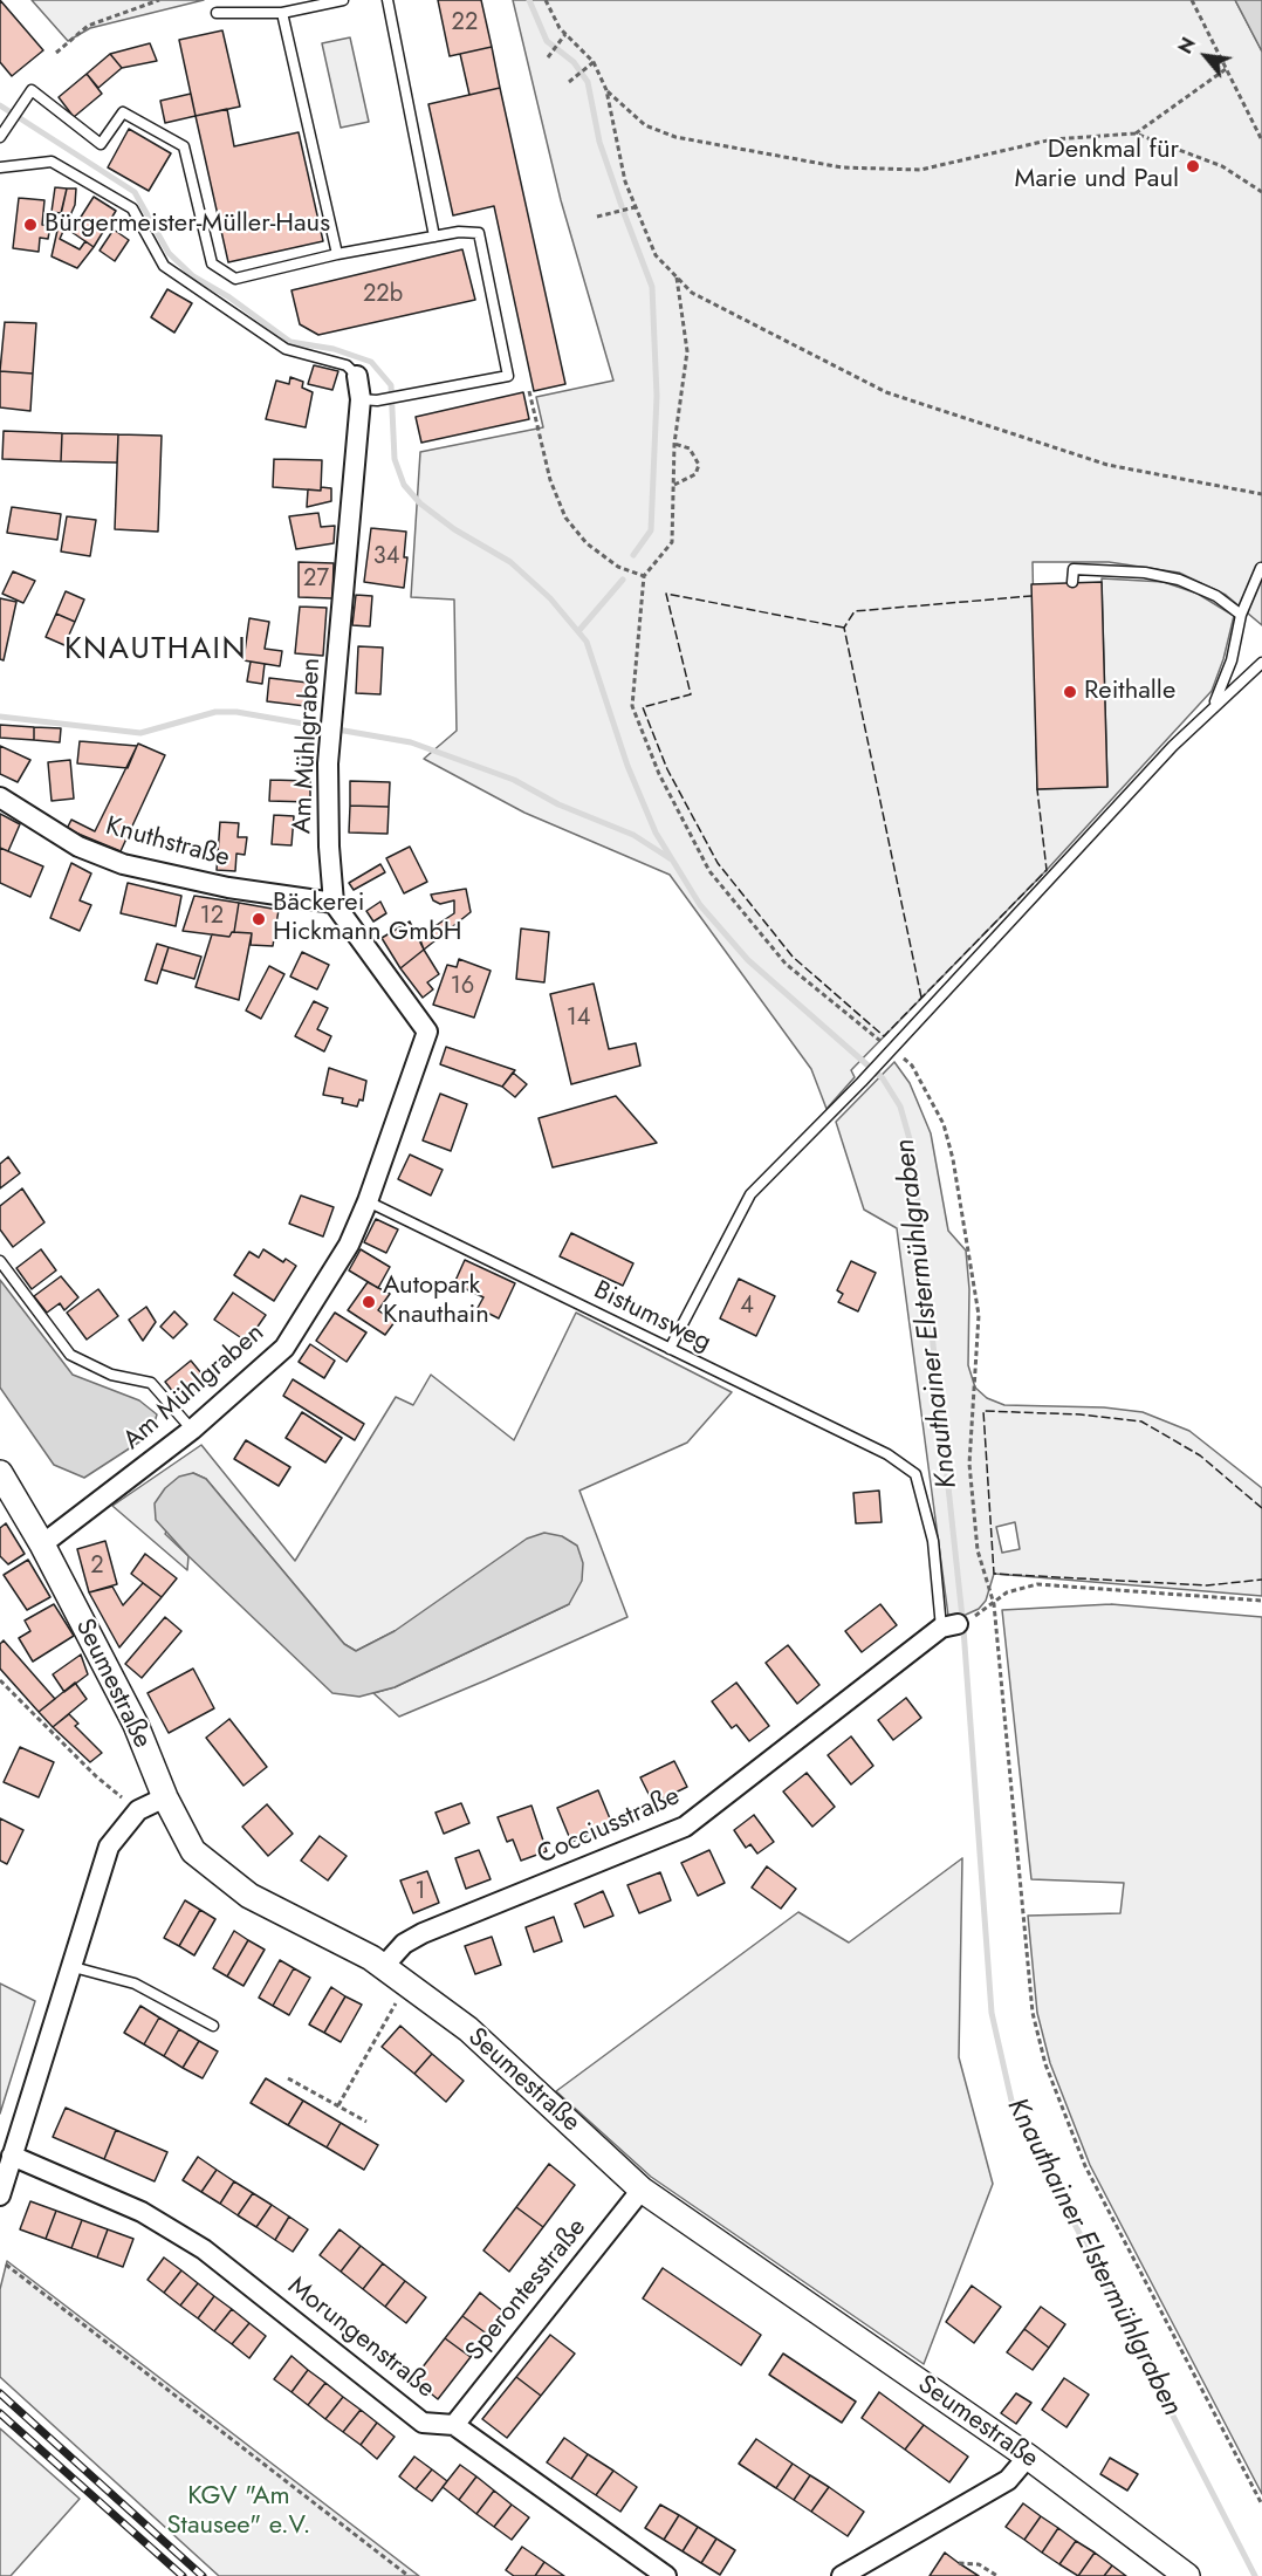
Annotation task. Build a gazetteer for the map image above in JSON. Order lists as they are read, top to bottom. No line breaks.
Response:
{"streets":{"street":["Am Mühlgraben","Knuthstraße","Seumestraße","Cocciusstraße","Sperontesstraße","Morungenstraße"],"lane":["Bistumsweg"]},"crossings":[["Am Mühlgraben","Knuthstraße"],["Am Mühlgraben","Bistumsweg"],["Am Mühlgraben","Seumestraße"],["Bistumsweg","Cocciusstraße"],["Seumestraße","Cocciusstraße"],["Seumestraße","Sperontesstraße"],["Sperontesstraße","Morungenstraße"]],"districts":["KNAUTHAIN"],"water":["Knauthainer Elstermühlgraben"],"parks":["KGV \"Am Stausee\" e.V."],"places":["Denkmal für Marie und Paul","Bürgermeister-Müller-Haus","Reithalle","Bäckerei Hickmann GmbH","Autopark Knauthain"],"house_numbers":["22","22b","34","27","12","16","14","4","2","1"],"north":"top left"}
